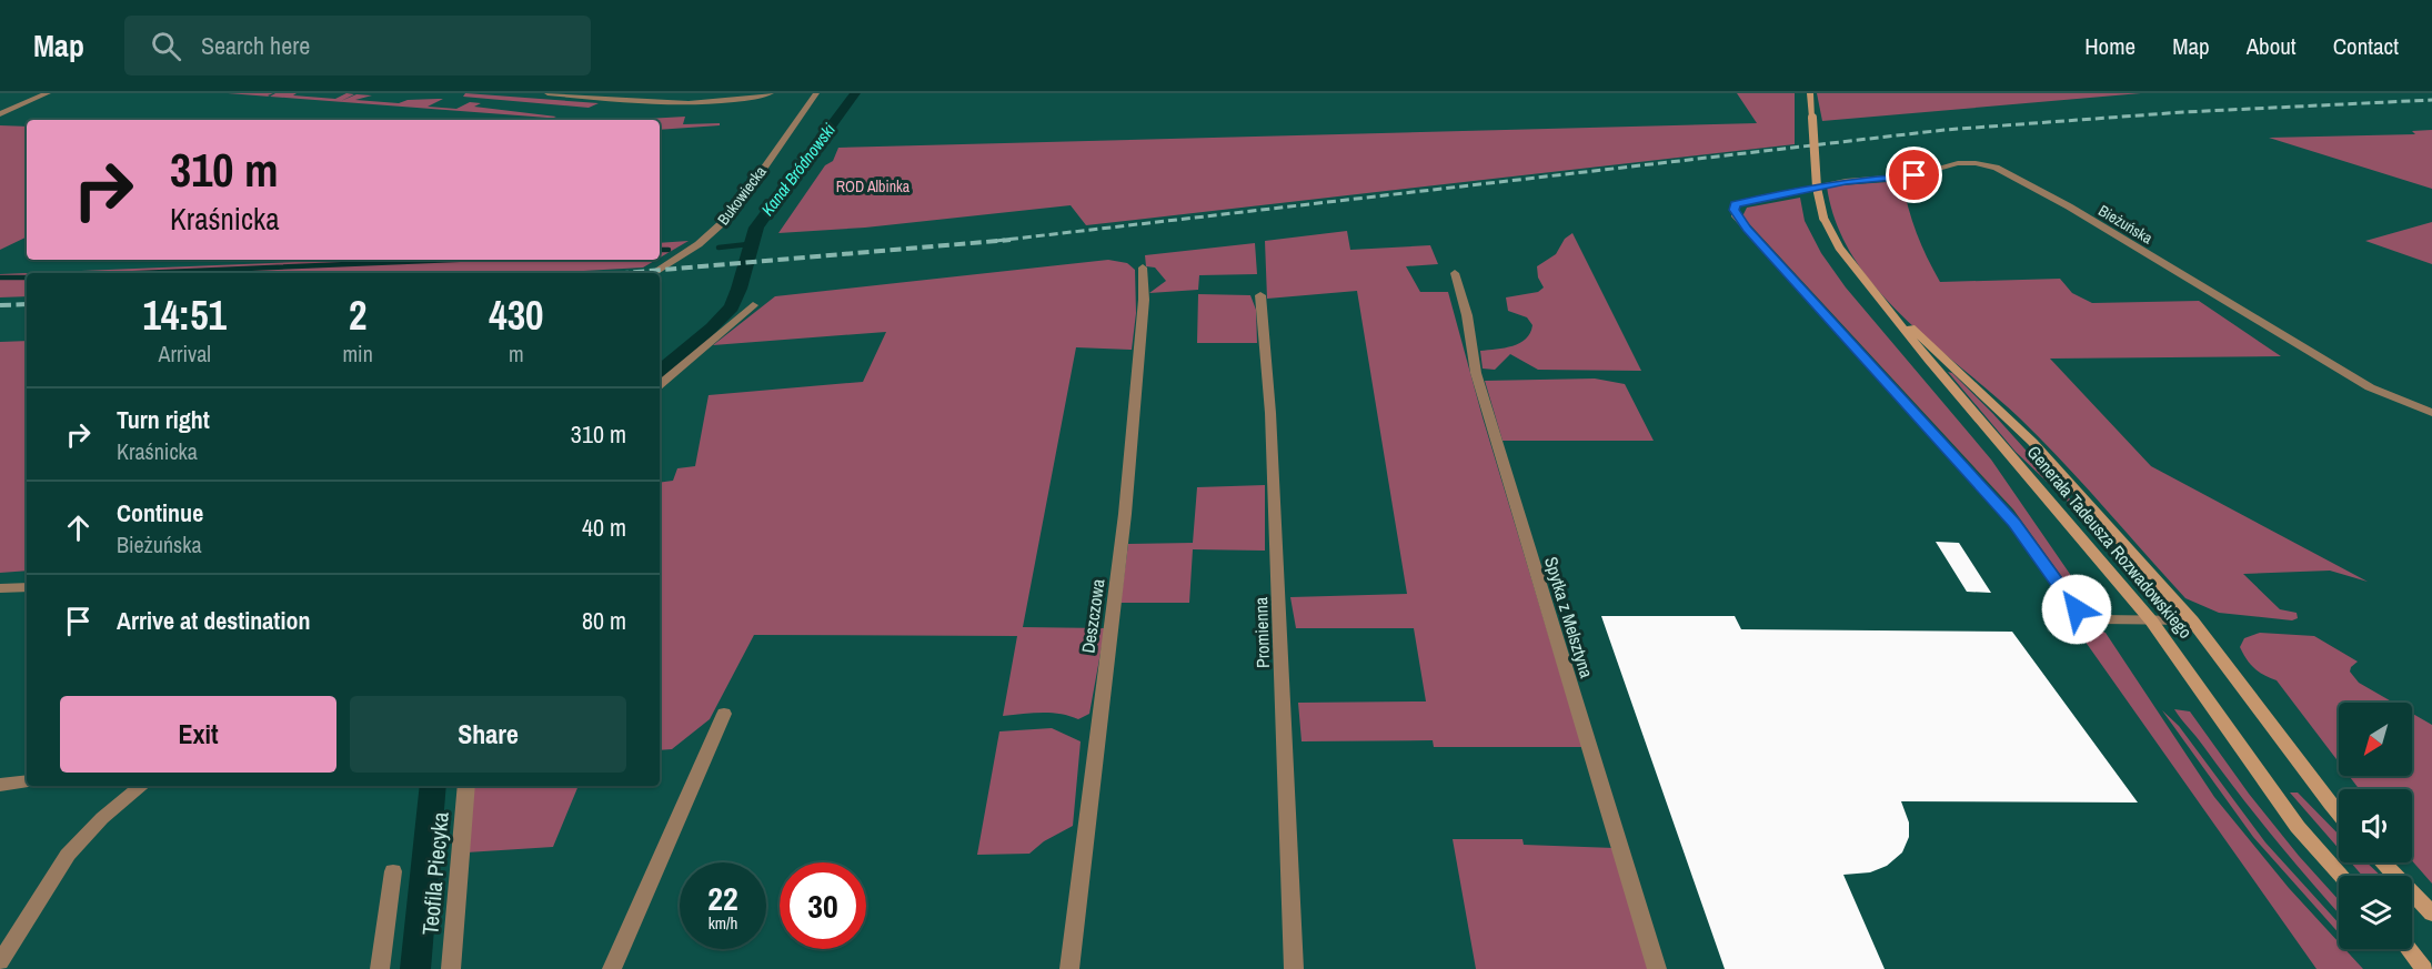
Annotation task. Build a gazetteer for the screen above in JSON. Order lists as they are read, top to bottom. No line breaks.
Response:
{"streets":{"street":["Bukowiecka","Bieżuńska","Generała Tadeusza Rozwadowskiego","Deszczowa","Spytka z Melsztyna","Promienna","Teofila Piecyka"]},"crossings":[["Bieżuńska","Generała Tadeusza Rozwadowskiego"]],"water":["Kanał Bródnowski"],"parks":["ROD Albinka"],"north":"bottom left","page":{"header":"Map","search":"Search here","nav":["Home","Map","About","Contact"],"turn":["310 m","Kraśnicka"],"eta":["14:51","Arrival","2","min","430","m"],"list":[{"name":"Turn right","note":"Kraśnicka","value":"310 m"},{"name":"Continue","note":"Bieżuńska","value":"40 m"},{"name":"Arrive at destination","value":"80 m"}],"buttons":["Exit","Share"],"speed":"22 km/h","limit":"30"}}
